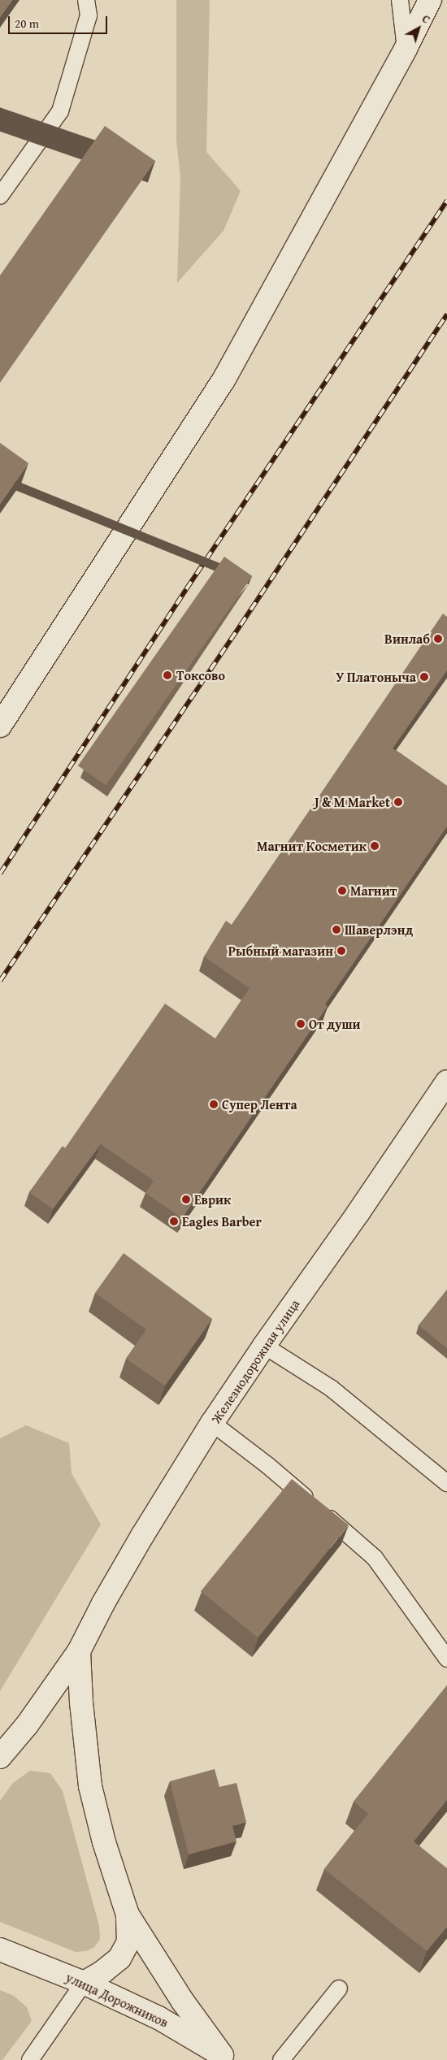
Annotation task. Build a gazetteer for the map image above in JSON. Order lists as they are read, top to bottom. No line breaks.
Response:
{"streets":{"street":["Железнодорожная улица","улица Дорожников"]},"places":["Винлаб","Токсово","У Платоныча","J & M Market","Магнит Косметик","Магнит","Шаверлэнд","Рыбный магазин","От души","Супер Лента","Еврик","Eagles Barber"],"scale_bar":"20 m","north":"top right"}
